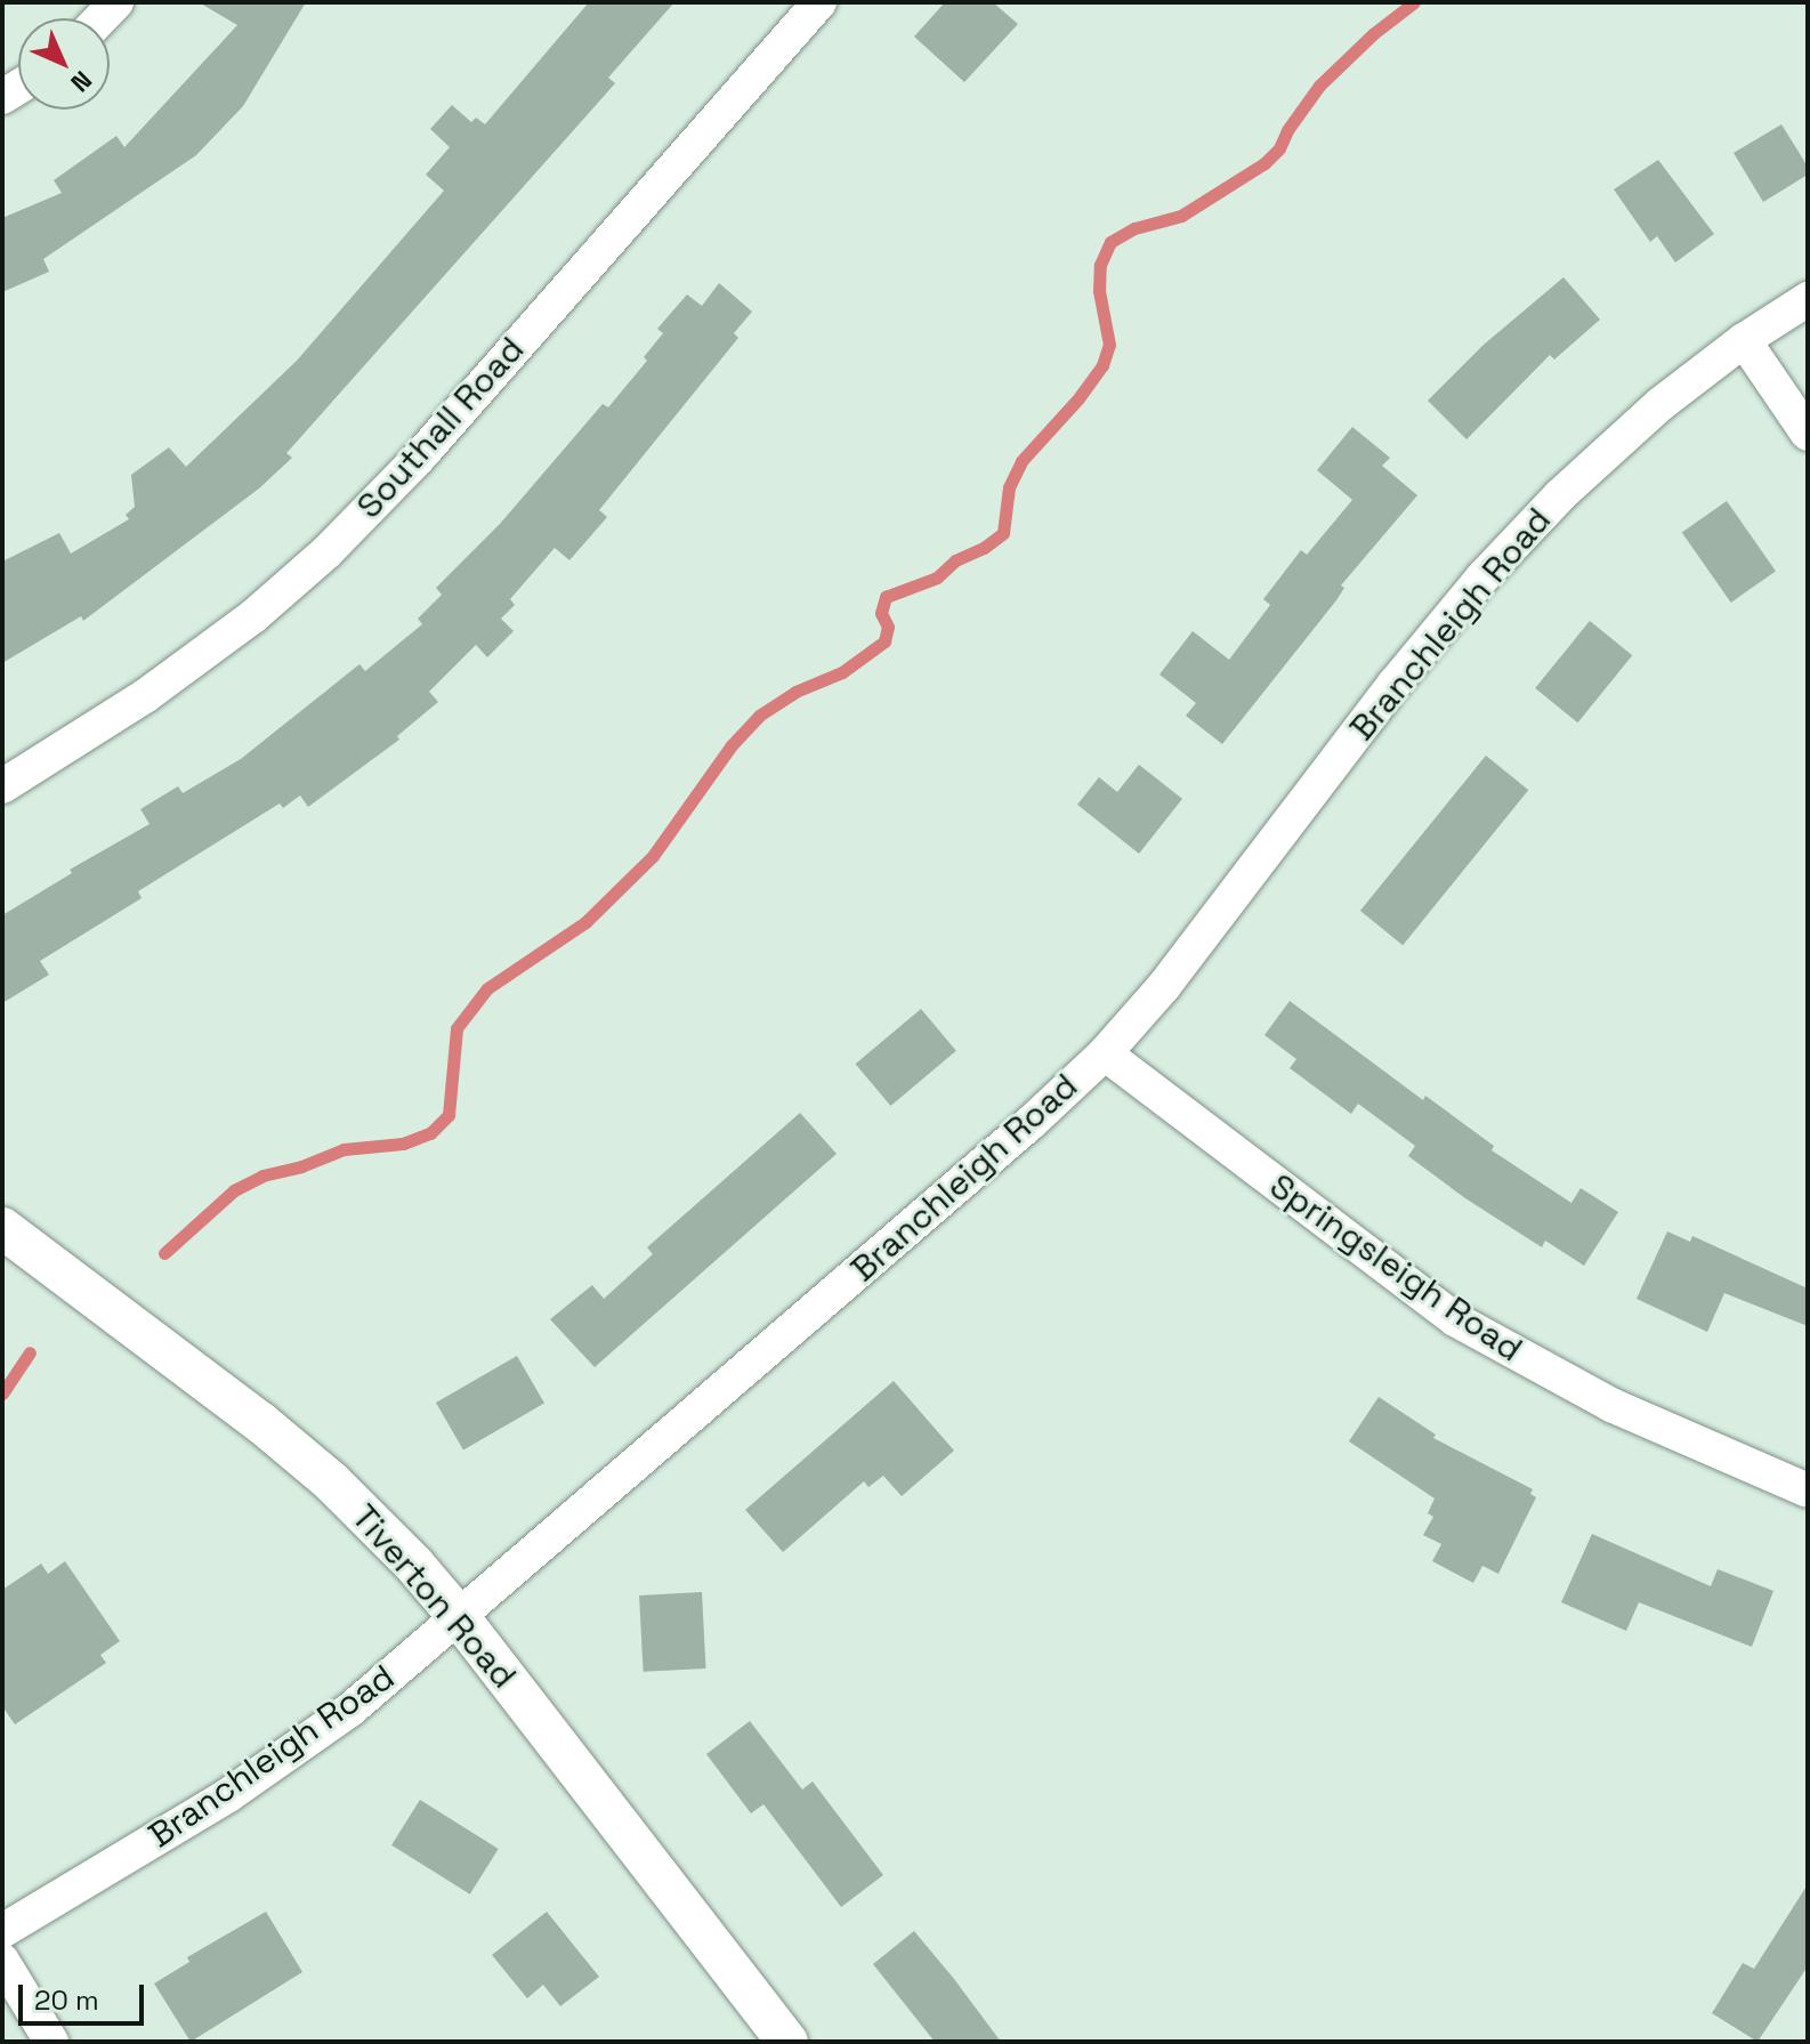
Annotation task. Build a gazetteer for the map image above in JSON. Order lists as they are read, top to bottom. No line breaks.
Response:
{"streets":{"street":["Southall Road","Branchleigh Road","Springsleigh Road","Tiverton Road"]},"crossings":[["Branchleigh Road","Springsleigh Road"],["Branchleigh Road","Tiverton Road"]],"scale_bar":"20 m","north":"bottom right"}
